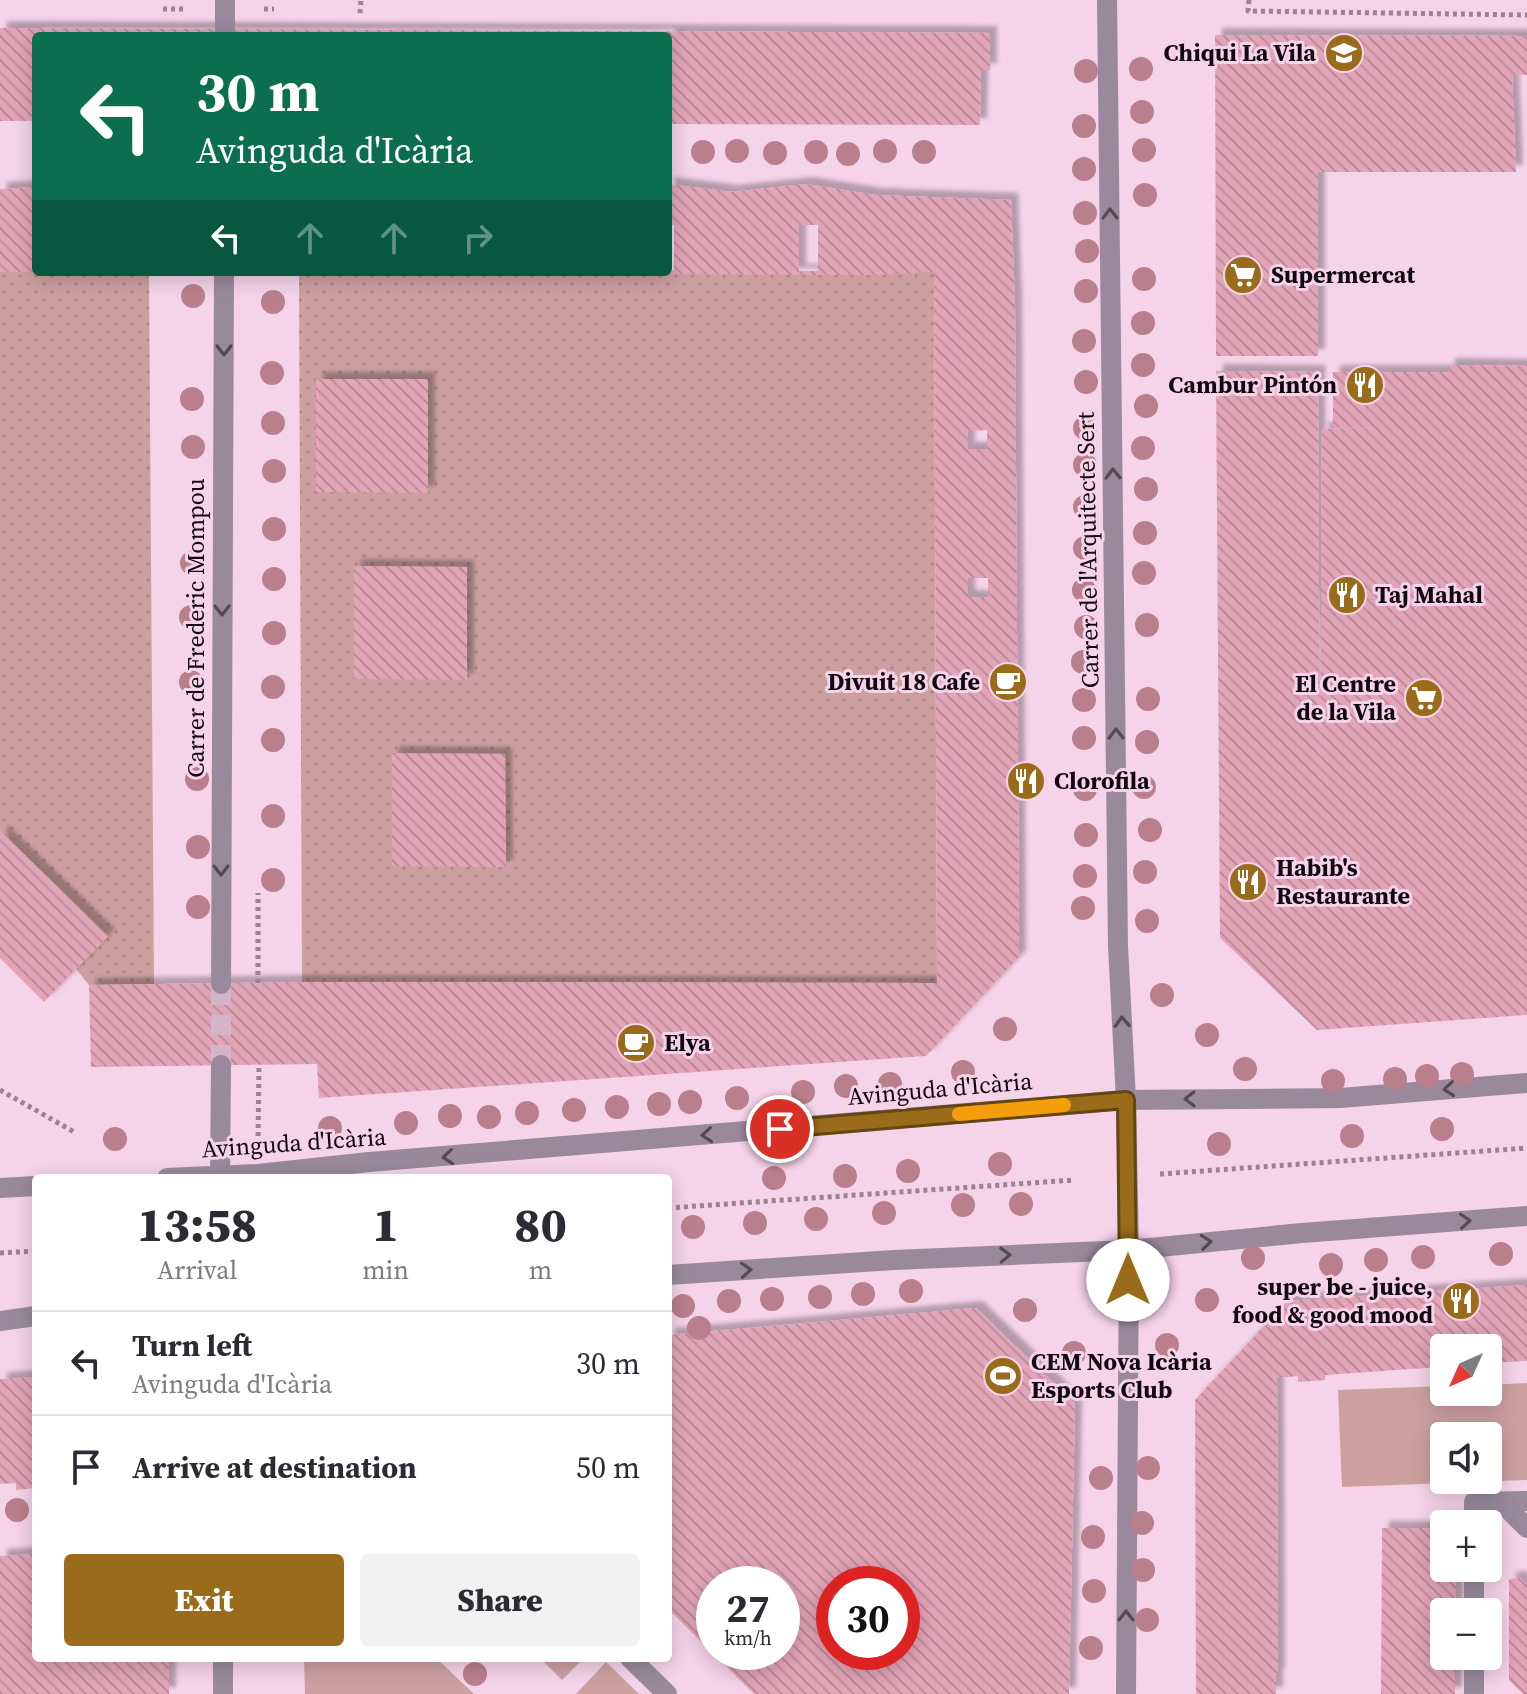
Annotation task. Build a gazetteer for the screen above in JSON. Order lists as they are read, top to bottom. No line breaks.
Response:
{"streets":{"street":["Carrer de l'Arquitecte Sert","Carrer de Frederic Mompou","Avinguda d'Icària"]},"crossings":[["Carrer de l'Arquitecte Sert","Avinguda d'Icària"]],"one_way":["Carrer de l'Arquitecte Sert","Carrer de Frederic Mompou"],"places":{"school or university":["Chiqui La Vila"],"supermarket":["Supermercat","El Centre de la Vila"],"restaurant":["Cambur Pintón","Taj Mahal","Clorofila","Habib's Restaurante","super be - juice, food & good mood"],"cafe":["Divuit 18 Cafe","Elya"],"sports":["CEM Nova Icària Esports Club"]},"north":"bottom left","page":{"turn":["30 m","Avinguda d'Icària"],"eta":["13:58","Arrival","1","min","80","m"],"list":[{"name":"Turn left","note":"Avinguda d'Icària","value":"30 m"},{"name":"Arrive at destination","value":"50 m"}],"map_buttons":["+","−"],"buttons":["Exit","Share"],"speed":"27 km/h","limit":"30"}}
